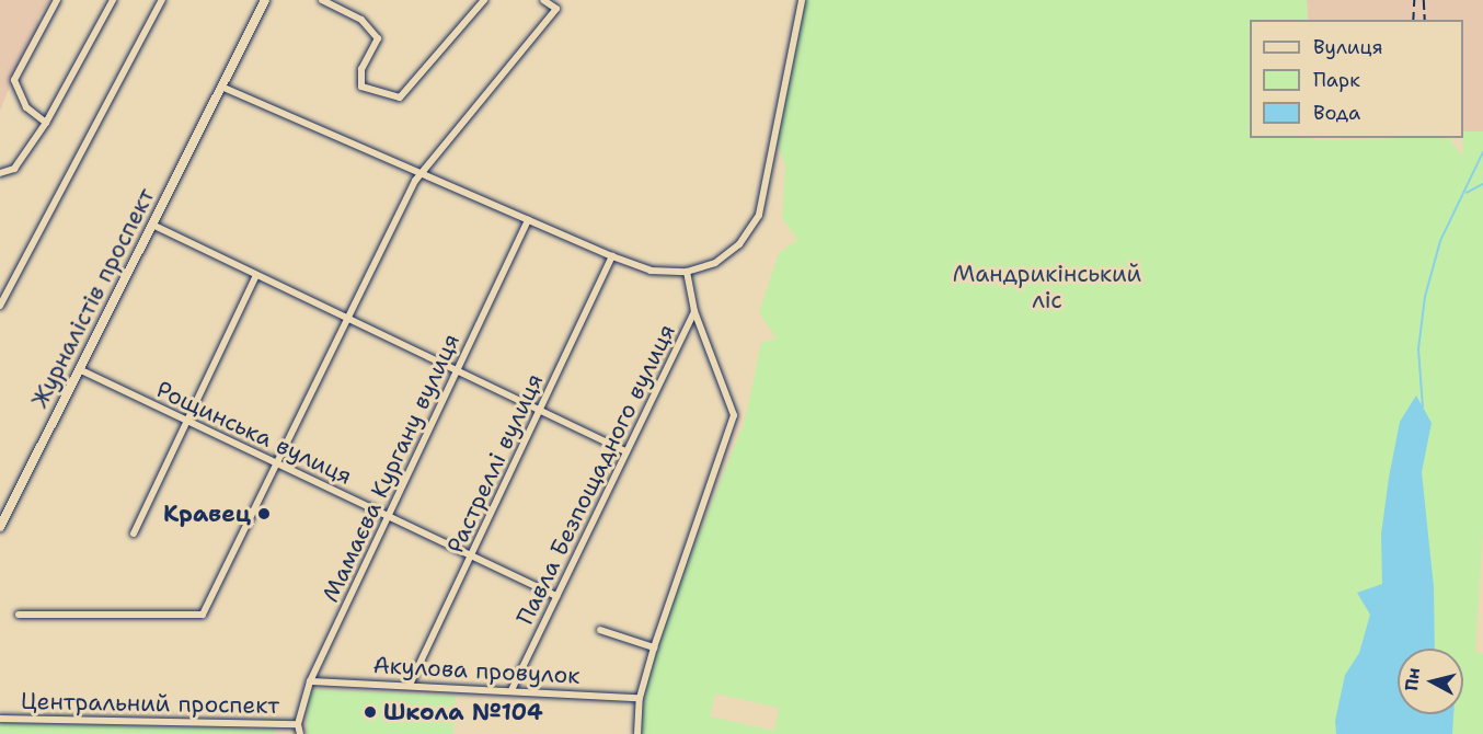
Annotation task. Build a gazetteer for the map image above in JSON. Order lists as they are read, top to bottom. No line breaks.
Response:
{"streets":{"main road":["Журналістів проспект"],"street":["Рощинська вулиця","Растреллі вулиця","Мамаєва Кургану вулиця","Павла Безпощадного вулиця","Акулова провулок","Центральний проспект"]},"crossings":[["Журналістів проспект","Рощинська вулиця"],["Рощинська вулиця","Растреллі вулиця"],["Рощинська вулиця","Мамаєва Кургану вулиця"],["Рощинська вулиця","Павла Безпощадного вулиця"],["Растреллі вулиця","Акулова провулок"],["Мамаєва Кургану вулиця","Акулова провулок"],["Мамаєва Кургану вулиця","Центральний проспект"],["Павла Безпощадного вулиця","Акулова провулок"]],"parks":["Мандрикінський ліс"],"places":["Кравец","Школа №104"],"legend":["Вулиця","Парк","Вода"],"north":"left"}
